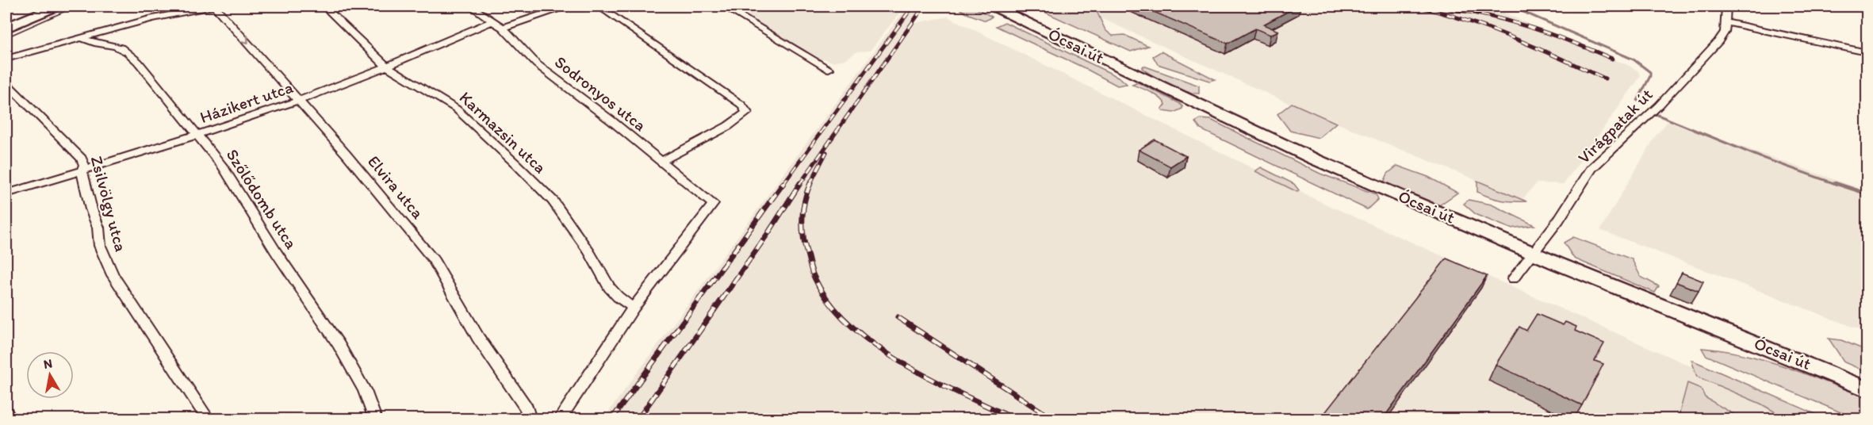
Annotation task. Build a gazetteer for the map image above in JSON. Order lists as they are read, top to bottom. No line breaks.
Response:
{"streets":{"main road":["Ócsai út"],"street":["Sodronyos utca","Házikert utca","Virágpatak út","Karmazsin utca","Elvira utca","Szőlődomb utca","Zsilvölgy utca"]},"crossings":[["Ócsai út","Virágpatak út"],["Sodronyos utca","Házikert utca"],["Sodronyos utca","Karmazsin utca"],["Házikert utca","Karmazsin utca"],["Házikert utca","Elvira utca"],["Házikert utca","Szőlődomb utca"],["Házikert utca","Zsilvölgy utca"]],"north":"top"}
